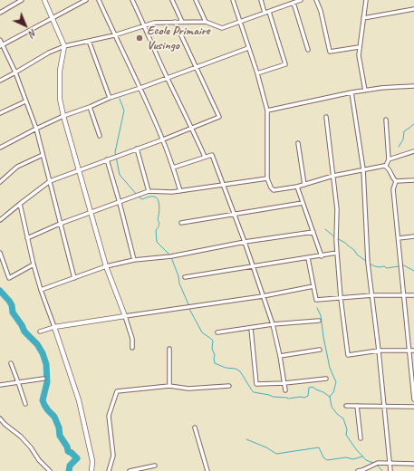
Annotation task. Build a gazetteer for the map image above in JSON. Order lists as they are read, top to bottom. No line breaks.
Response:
{"places":["Ecole Primaire Vusingo"],"north":"bottom right"}
